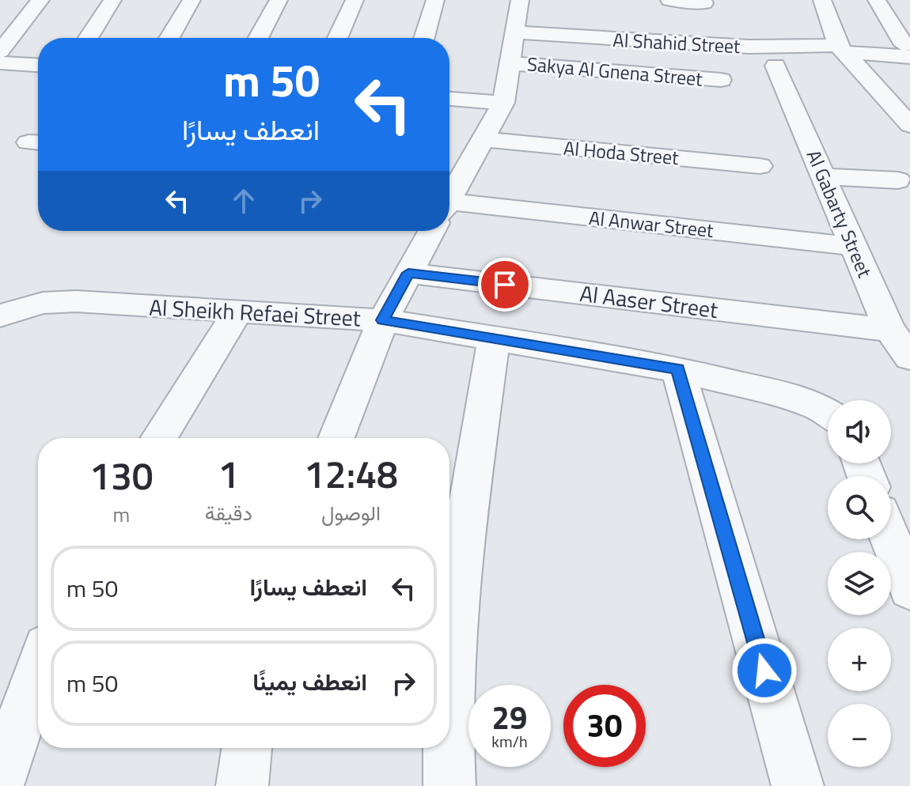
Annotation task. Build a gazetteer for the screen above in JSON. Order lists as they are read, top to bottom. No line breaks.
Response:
{"streets":{"street":["Al Shahid Street","Sakya Al Gnena Street","Al Hoda Street","Al Gabarty Street","Al Anwar Street","Al Aaser Street","Al Sheikh Refaei Street"]},"crossings":[["Al Gabarty Street","Al Anwar Street"],["Al Gabarty Street","Al Aaser Street"]],"page":{"turn":["50 m","انعطف يسارًا"],"map_buttons":["+","−"],"eta":["12:48","الوصول","1","دقيقة","130","m"],"list":[{"name":"انعطف يسارًا","value":"50 m"},{"name":"انعطف يمينًا","value":"50 m"}],"speed":"29 km/h","limit":"30"}}
